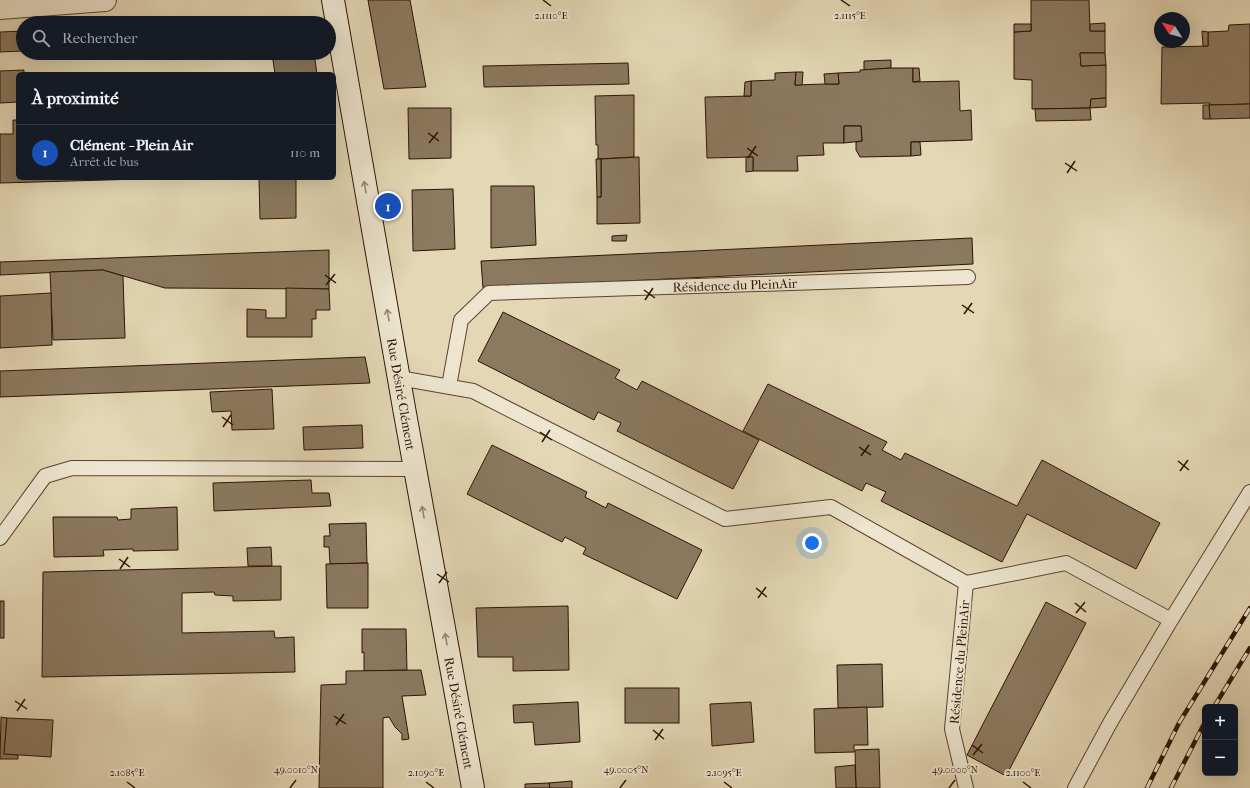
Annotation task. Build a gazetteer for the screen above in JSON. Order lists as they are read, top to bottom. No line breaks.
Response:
{"streets":{"main road":["Rue Désiré Clément"],"lane":["Résidence du PleinAir"]},"crossings":[["Résidence du PleinAir","Rue Désiré Clément"]],"one_way":["Rue Désiré Clément"],"north":"top left","page":{"search":"Rechercher","heading":"À proximité","list":[{"mark":"1","name":"Clément - Plein Air","note":"Arrêt de bus","value":"110 m"}],"pins":"1","map_buttons":["+","−"]},"coordinates":["2.1110°E","2.1115°E","49.0010°N","49.0005°N","49.0000°N","2.1085°E","2.1090°E","2.1095°E","2.1100°E"]}
